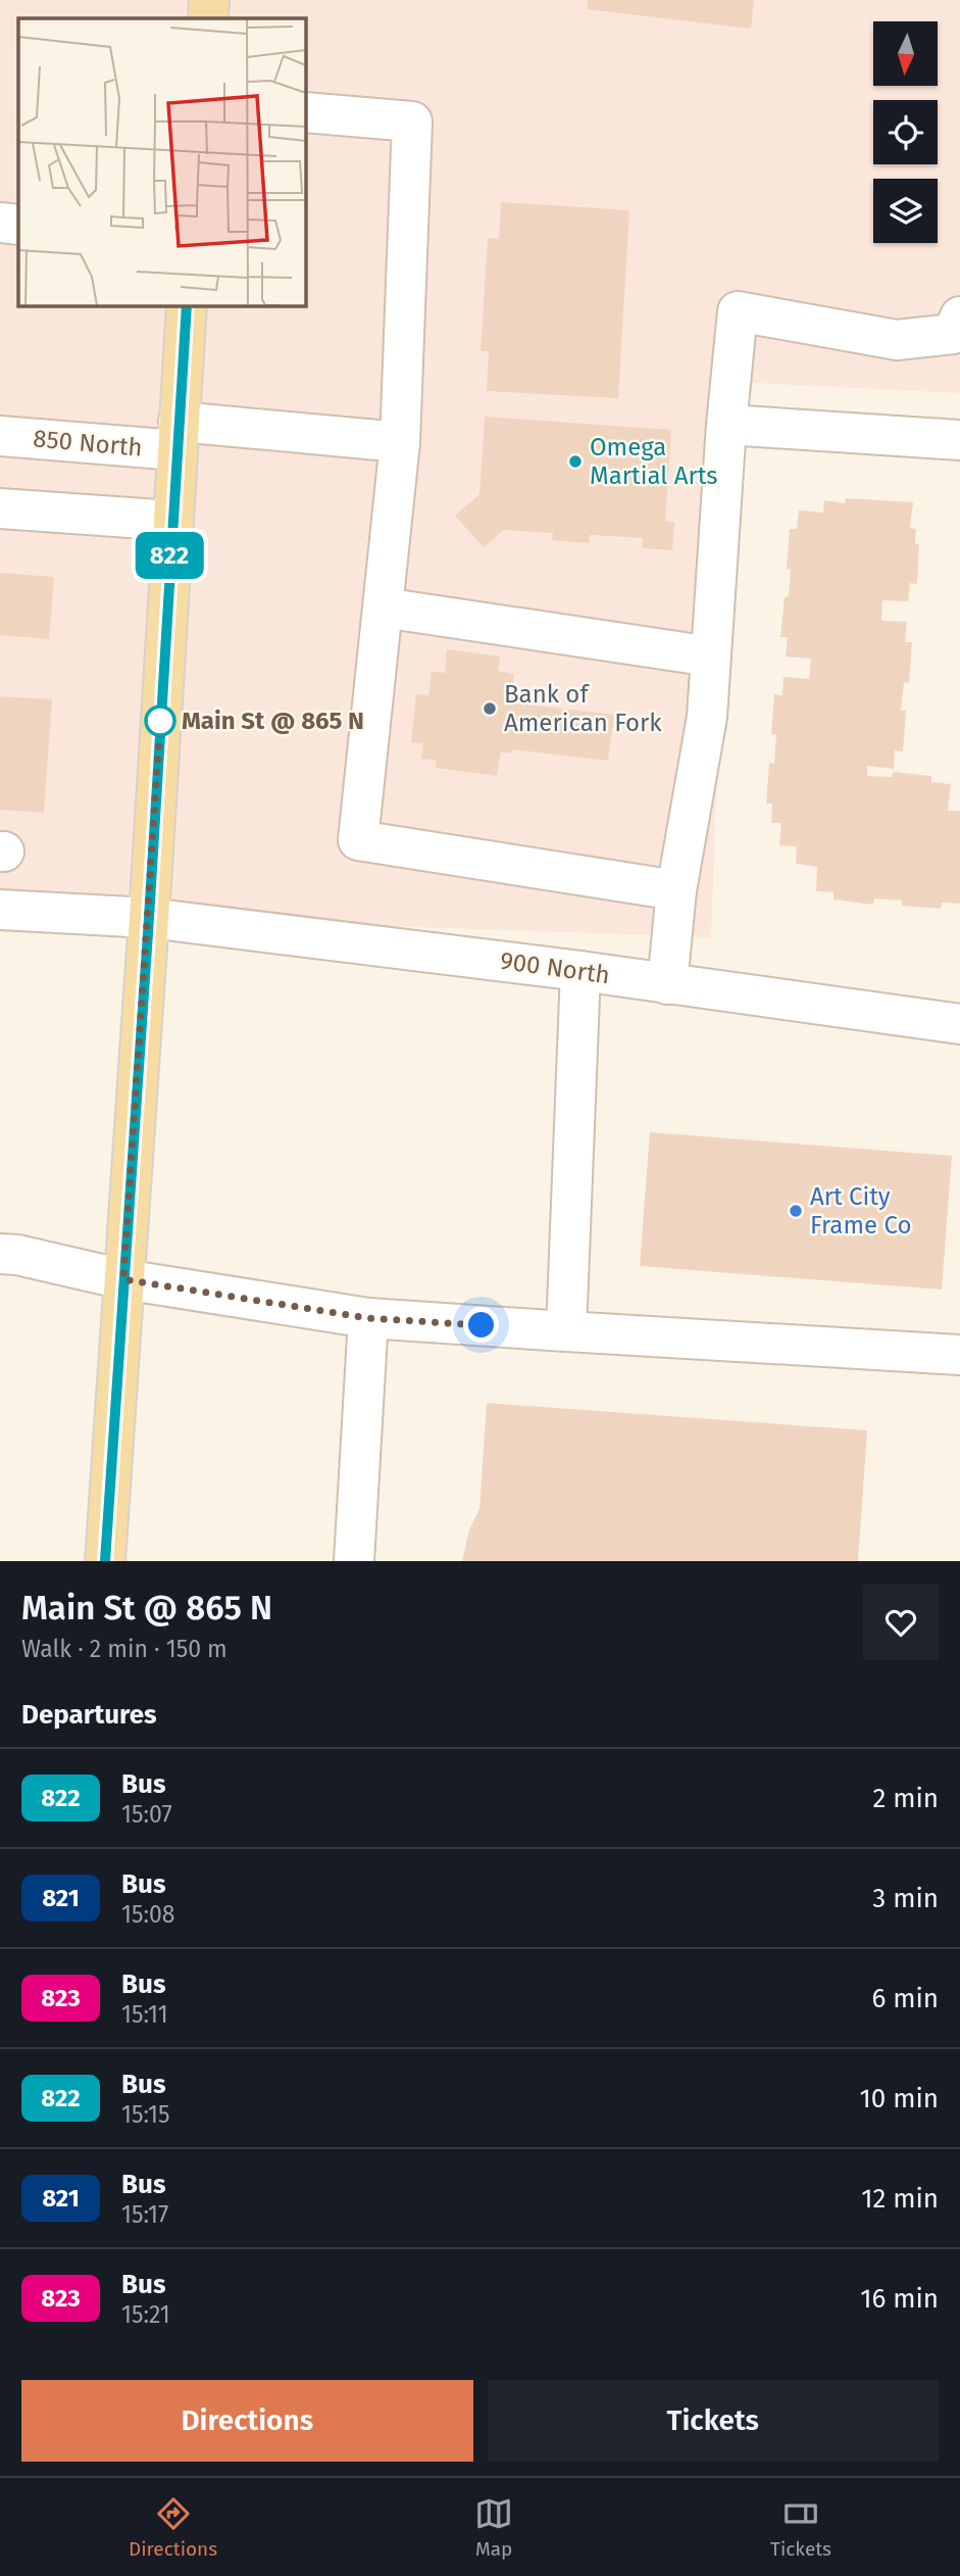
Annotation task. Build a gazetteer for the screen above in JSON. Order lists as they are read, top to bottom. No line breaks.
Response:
{"streets":{"street":["850 North","900 North"]},"places":["Omega Martial Arts","Bank of American Fork","Main St @ 865 N","Art City Frame Co"],"lines":["bus line 822"],"north":"bottom","page":{"on_map":"822","heading":[["Main St @ 865 N","Walk · 2 min · 150 m"],"Departures"],"list":[{"mark":"822","name":"Bus","note":"15:07","value":"2 min"},{"mark":"821","name":"Bus","note":"15:08","value":"3 min"},{"mark":"823","name":"Bus","note":"15:11","value":"6 min"},{"mark":"822","name":"Bus","note":"15:15","value":"10 min"},{"mark":"821","name":"Bus","note":"15:17","value":"12 min"},{"mark":"823","name":"Bus","note":"15:21","value":"16 min"}],"buttons":["Directions","Tickets"],"tabs":["Directions","Map","Tickets"]}}
